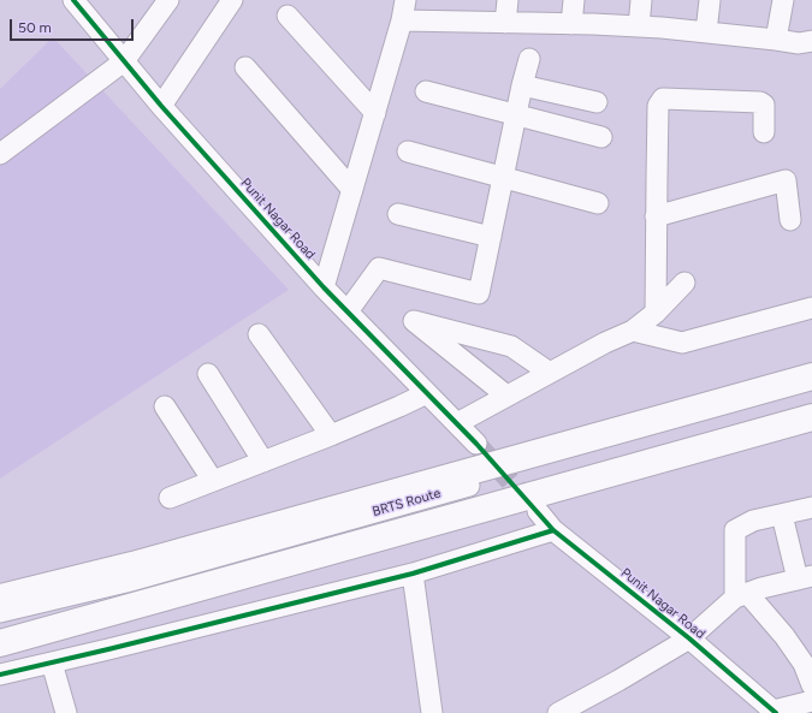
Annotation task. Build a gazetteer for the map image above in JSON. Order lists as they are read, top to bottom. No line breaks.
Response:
{"streets":{"street":["Punit Nagar Road","BRTS Route"]},"scale_bar":"50 m"}
